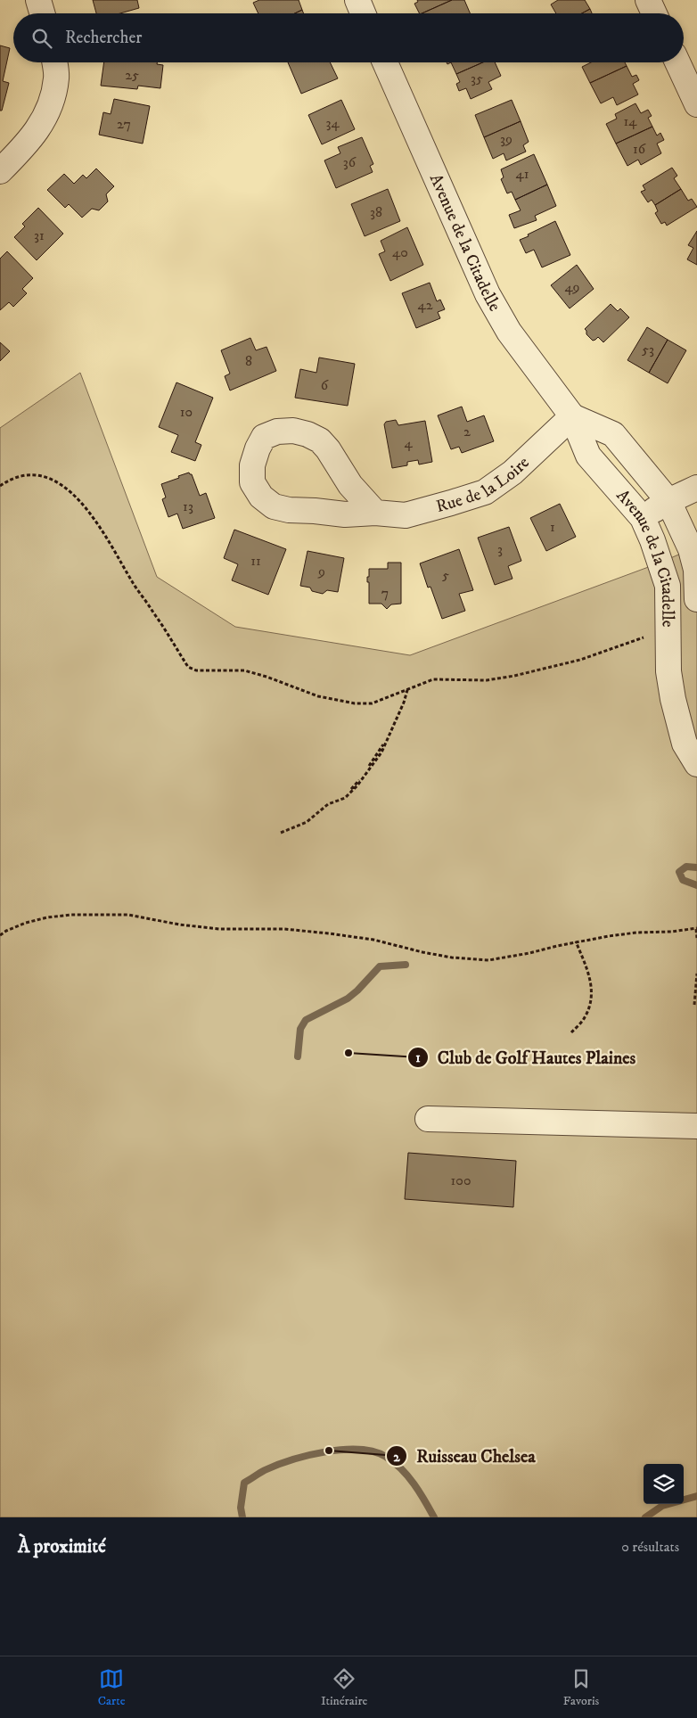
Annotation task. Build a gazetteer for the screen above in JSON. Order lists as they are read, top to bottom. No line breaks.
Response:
{"streets":{"street":["Avenue de la Citadelle","Rue de la Loire"]},"crossings":[["Avenue de la Citadelle","Rue de la Loire"]],"places":["Club de Golf Hautes Plaines","Ruisseau Chelsea"],"house_numbers":["25","35","14","34","27","39","16","36","41","38","31","40","49","42","53","8","6","10","2","4","13","1","3","11","9","5","7","100"],"page":{"search":"Rechercher","heading":["À proximité","0 résultats"],"nav":["Carte","Itinéraire","Favoris"]}}
